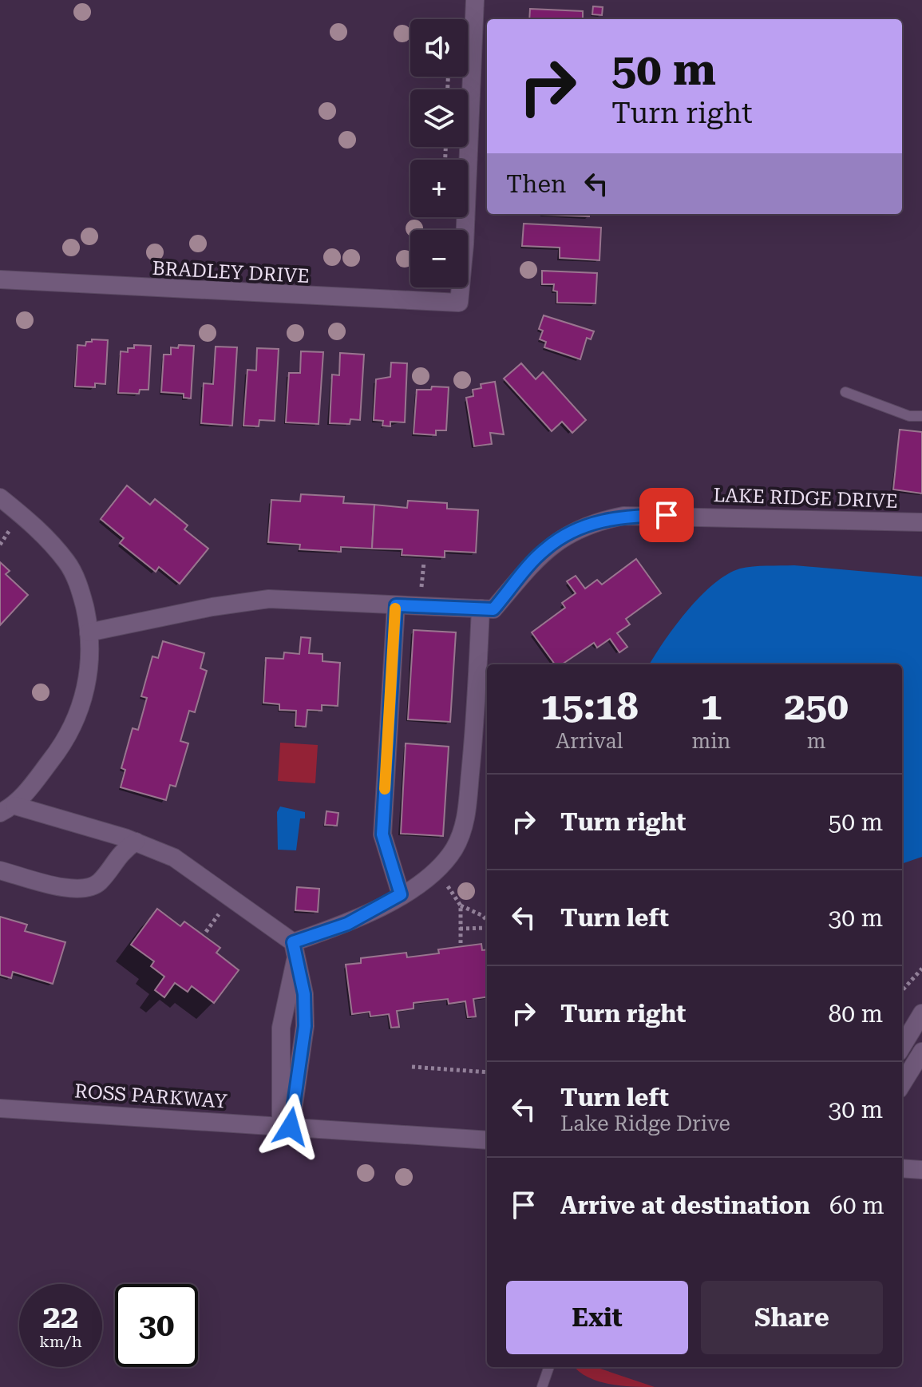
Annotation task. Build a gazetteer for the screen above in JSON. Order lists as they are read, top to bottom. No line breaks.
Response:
{"streets":{"street":["BRADLEY DRIVE","LAKE RIDGE DRIVE","ROSS PARKWAY"]},"page":{"map_buttons":["+","−"],"turn":["50 m","Turn right"],"then":"Then","eta":["15:18","Arrival","1","min","250","m"],"list":[{"name":"Turn right","value":"50 m"},{"name":"Turn left","value":"30 m"},{"name":"Turn right","value":"80 m"},{"name":"Turn left","note":"Lake Ridge Drive","value":"30 m"},{"name":"Arrive at destination","value":"60 m"}],"buttons":["Exit","Share"],"speed":"22 km/h","limit":"30"}}
